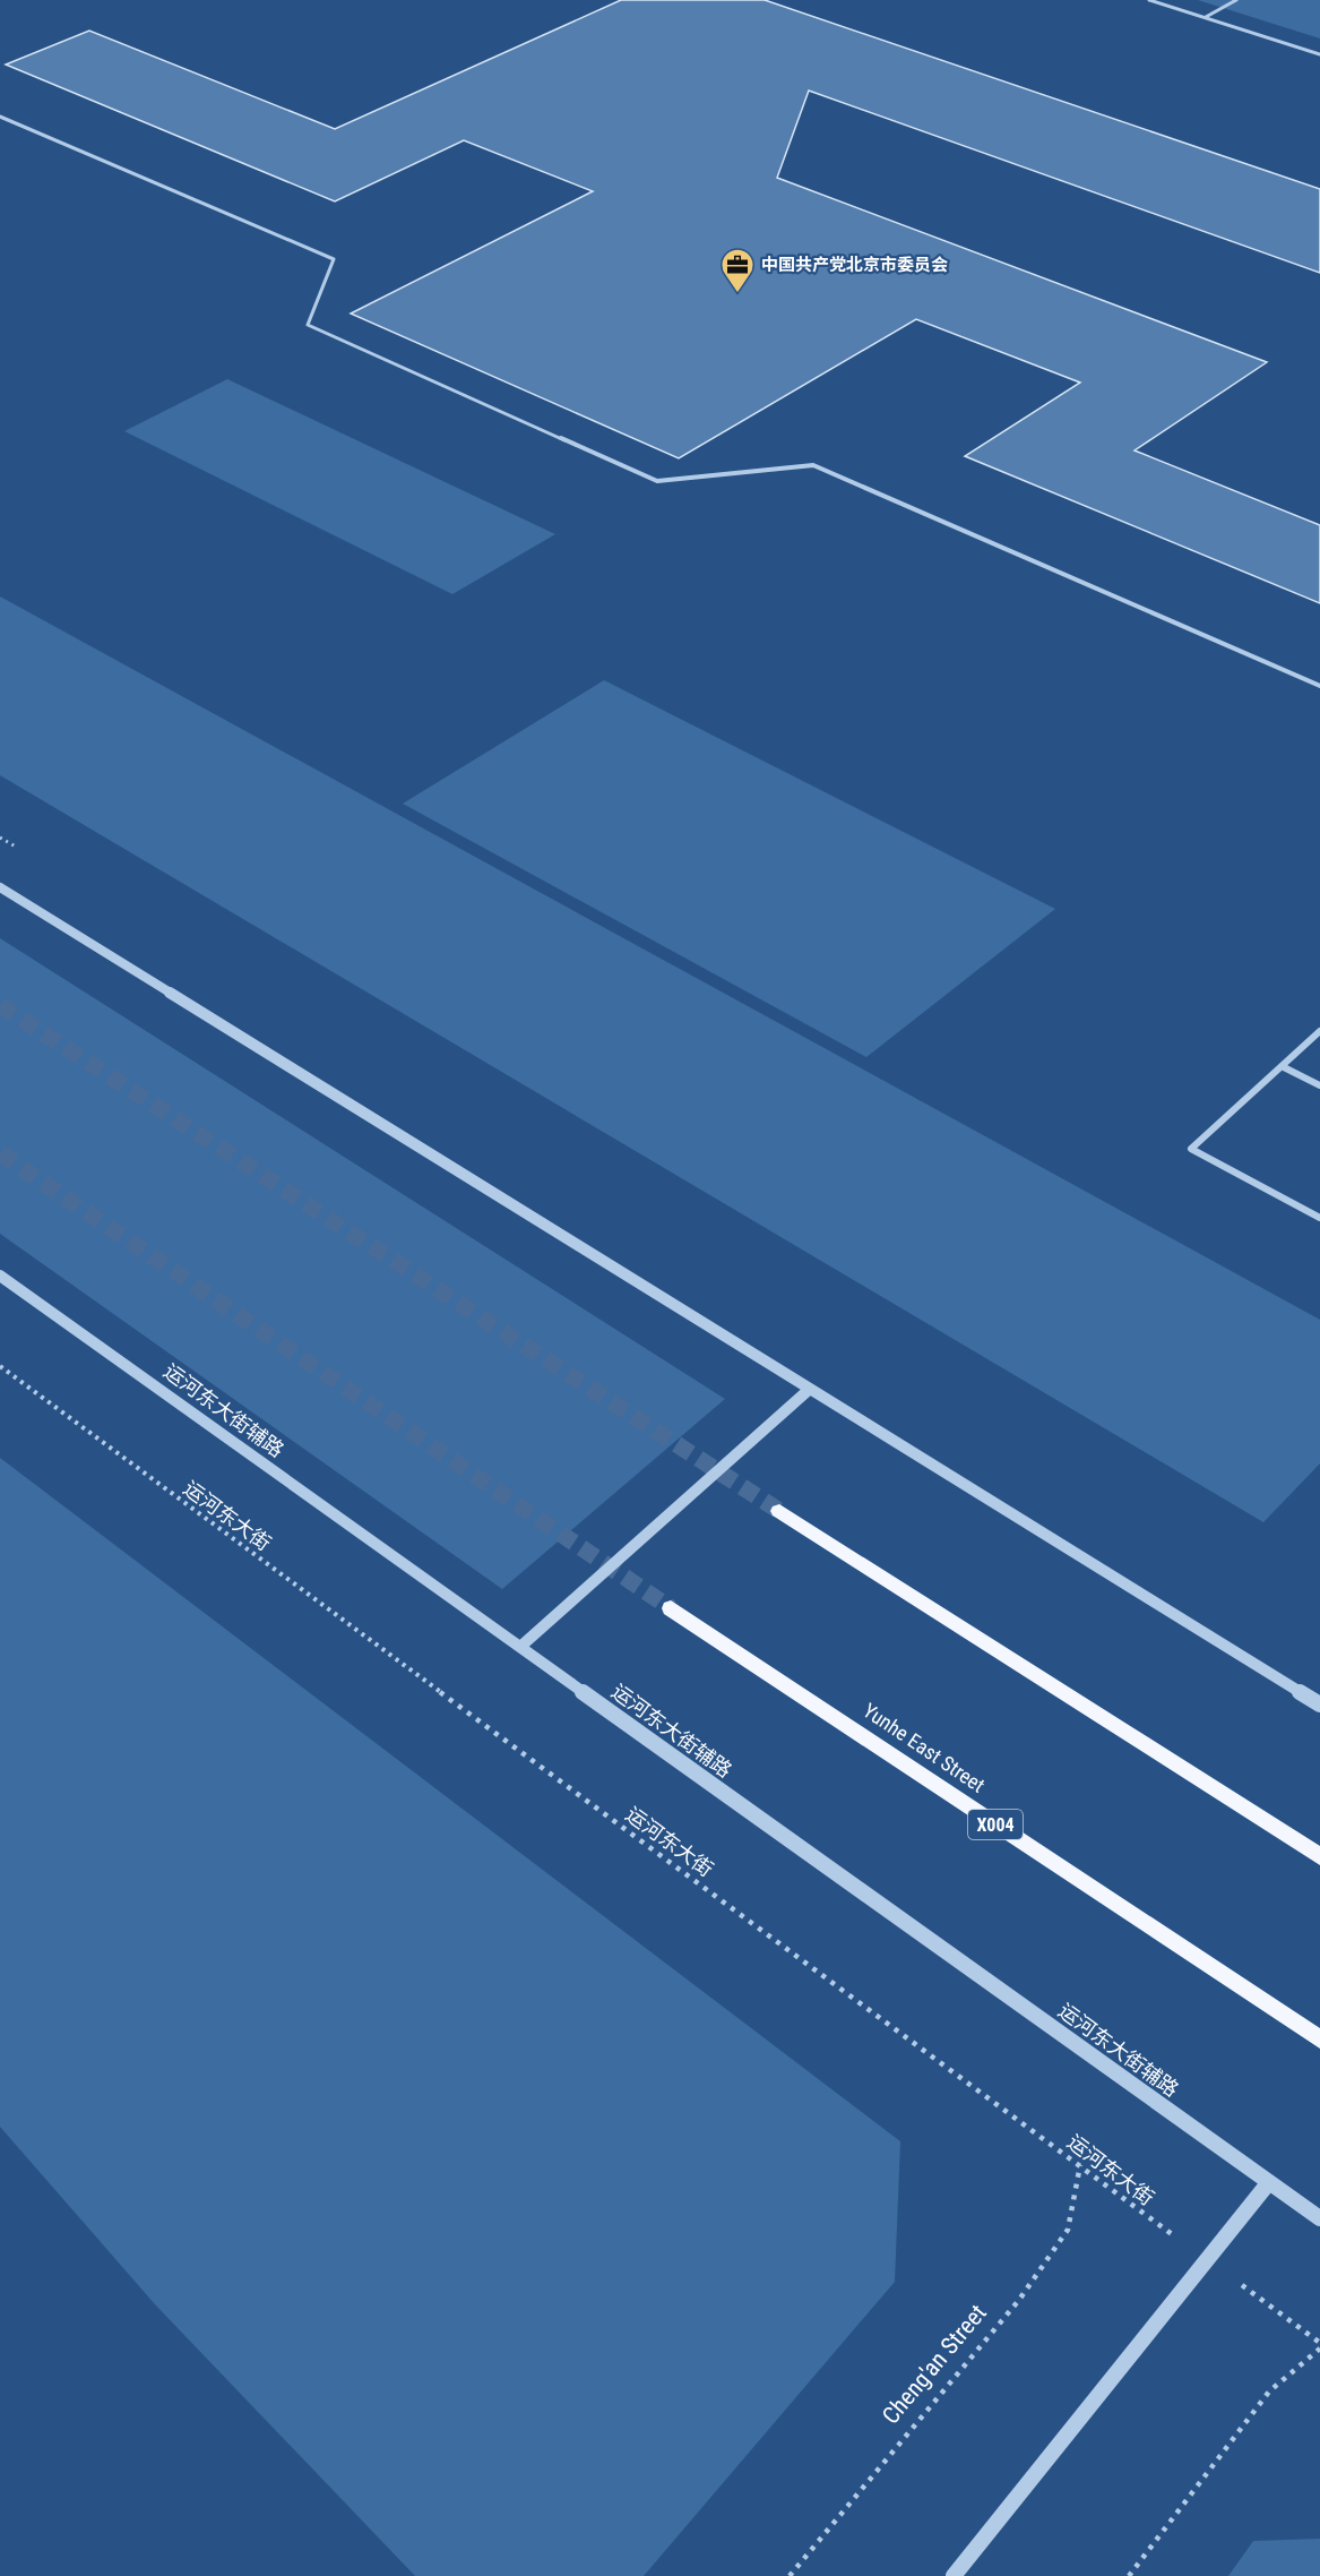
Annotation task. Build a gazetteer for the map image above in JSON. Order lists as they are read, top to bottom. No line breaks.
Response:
{"streets":{"main road":["Yunhe East Street","X004"],"street":["运河东大街辅路"],"path":["运河东大街","Cheng'an Street"]},"crossings":[["运河东大街","Cheng'an Street"]],"places":{"office":["中国共产党北京市委员会"]}}
